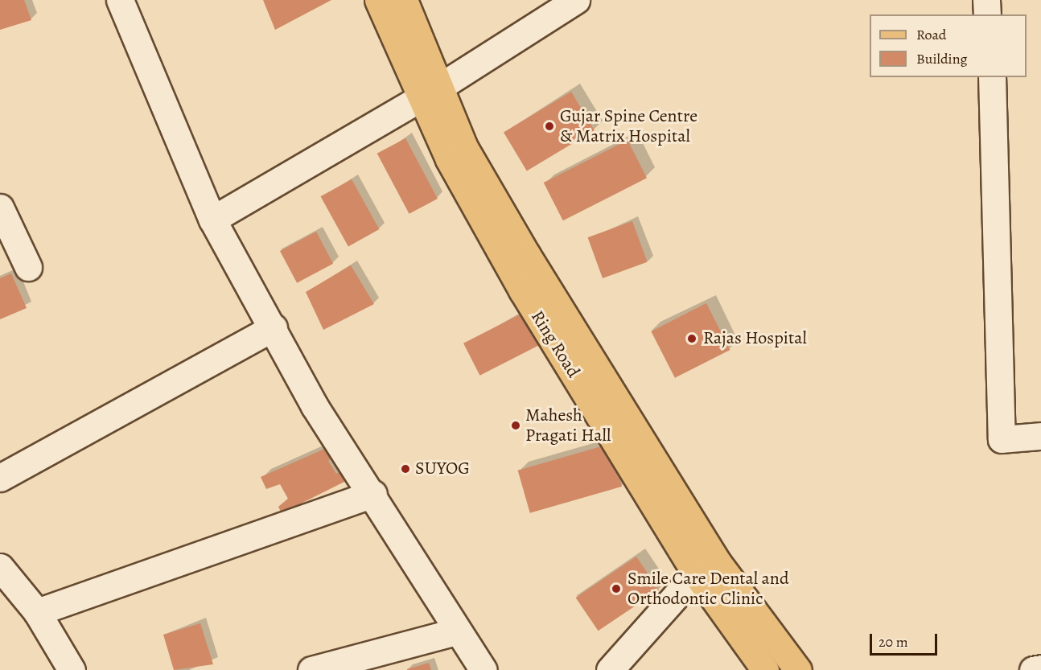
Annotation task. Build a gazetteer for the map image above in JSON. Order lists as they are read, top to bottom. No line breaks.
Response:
{"streets":{"main road":["Ring Road"]},"places":["Gujar Spine Centre & Matrix Hospital","Rajas Hospital","Mahesh Pragati Hall","SUYOG","Smile Care Dental and Orthodontic Clinic"],"legend":["Road","Building"],"scale_bar":"20 m"}
